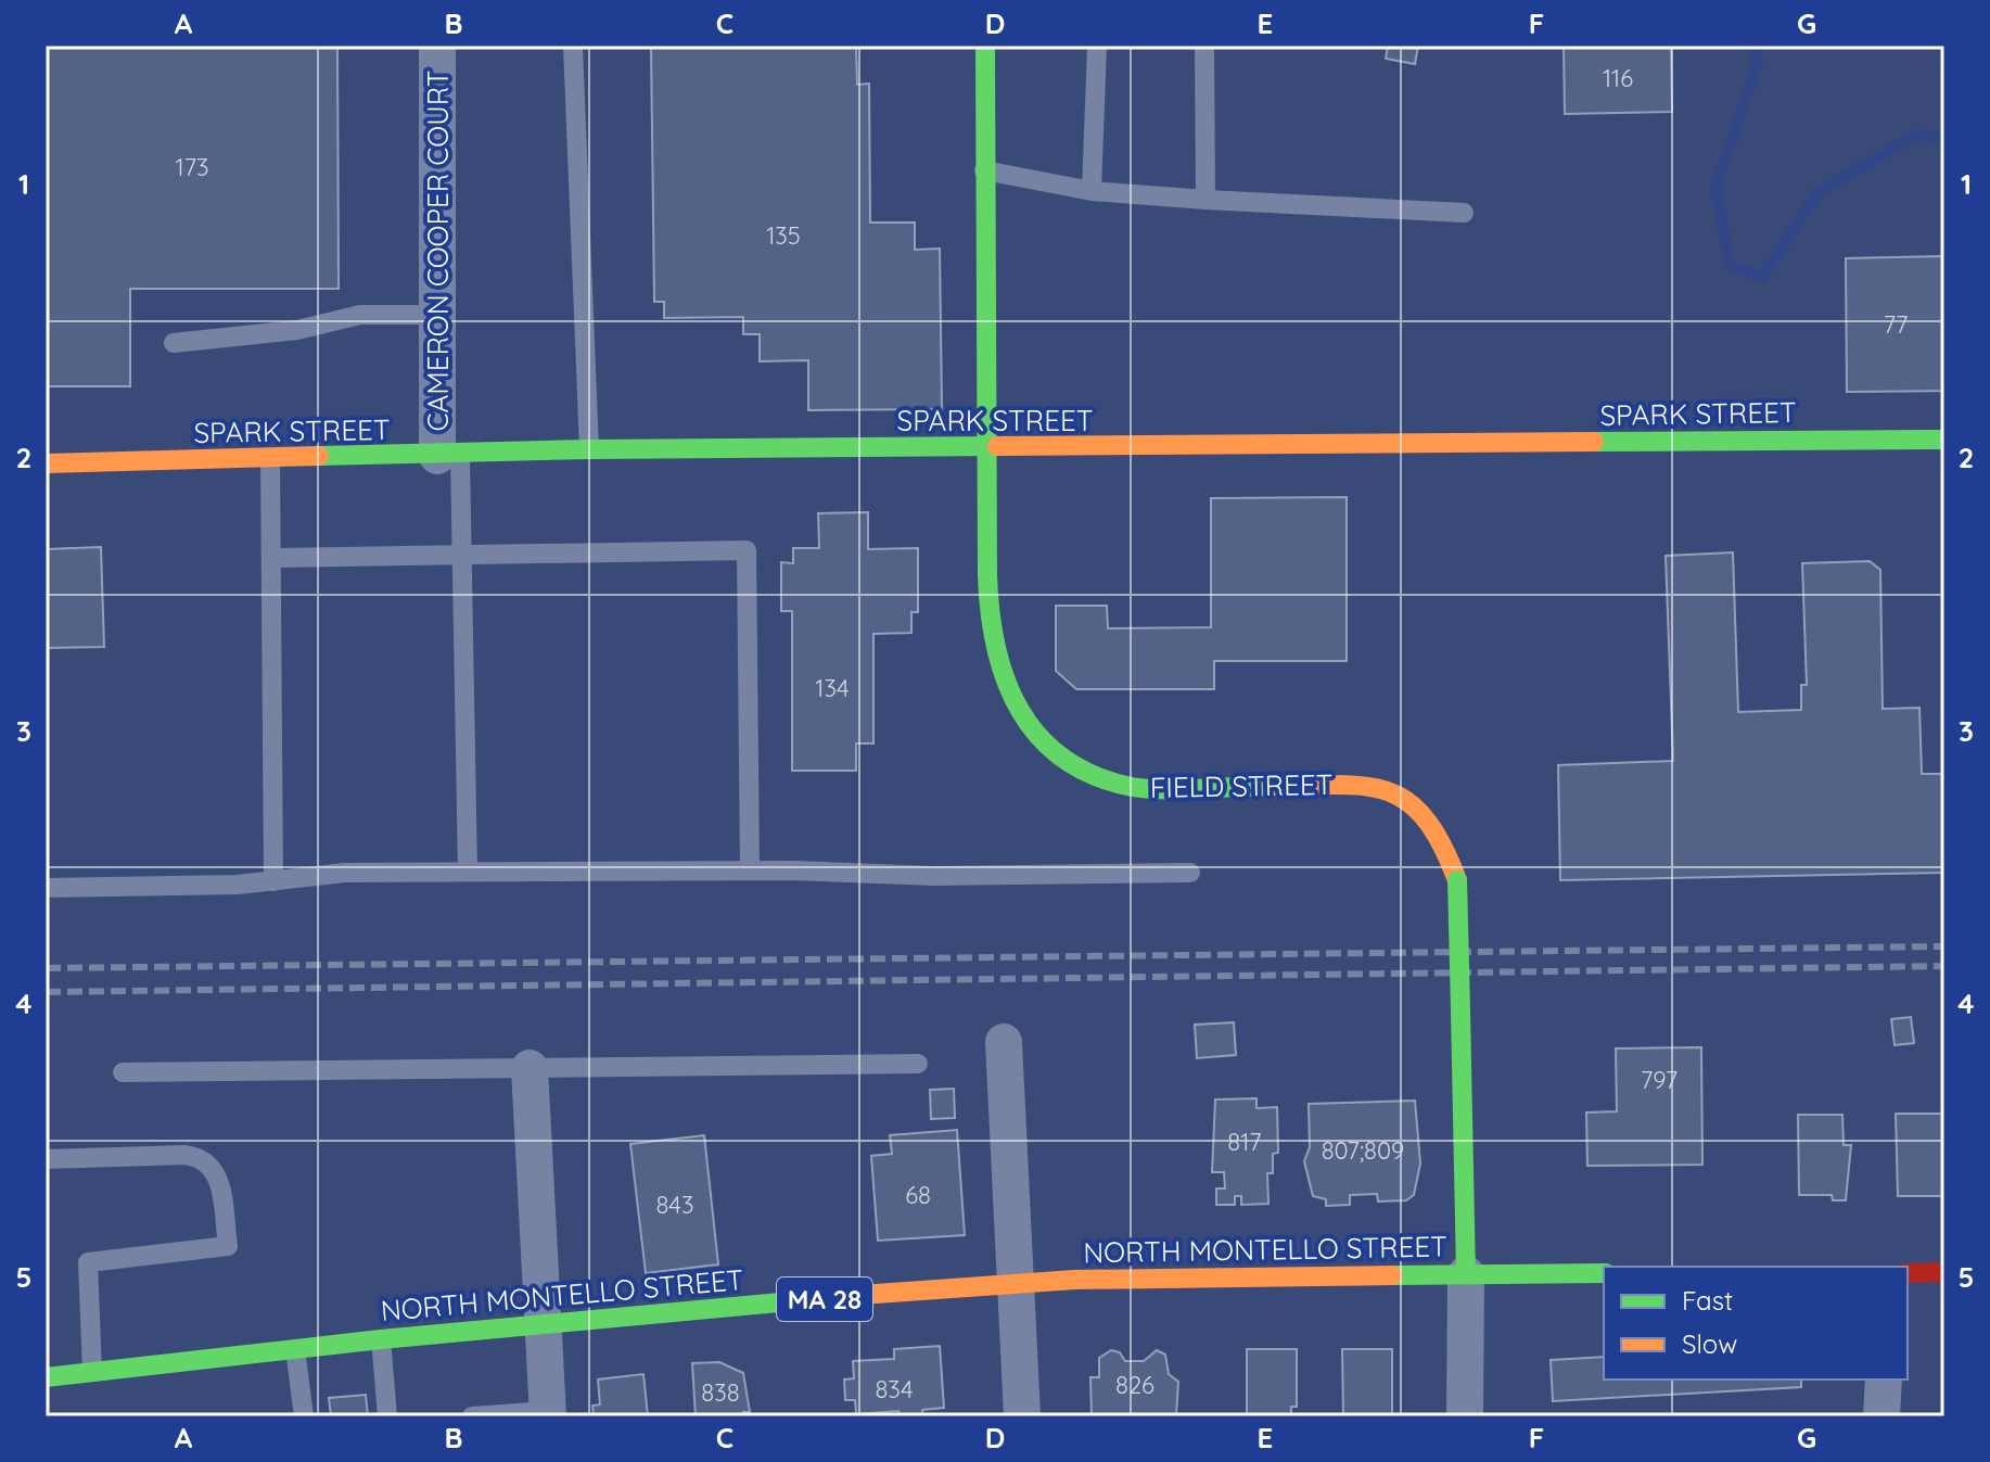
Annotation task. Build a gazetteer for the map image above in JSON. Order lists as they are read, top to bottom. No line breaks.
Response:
{"streets":{"street":["CAMERON COOPER COURT","SPARK STREET","FIELD STREET","NORTH MONTELLO STREET","MA 28"]},"crossings":[["CAMERON COOPER COURT","SPARK STREET"],["SPARK STREET","FIELD STREET"],["FIELD STREET","NORTH MONTELLO STREET"]],"house_numbers":["116","173","135","77","134","797","817","807;809","68","843","826","834","838"],"legend":["Fast","Slow"],"grid":{"columns":["A","B","C","D","E","F","G"],"rows":["1","2","3","4","5"]}}
